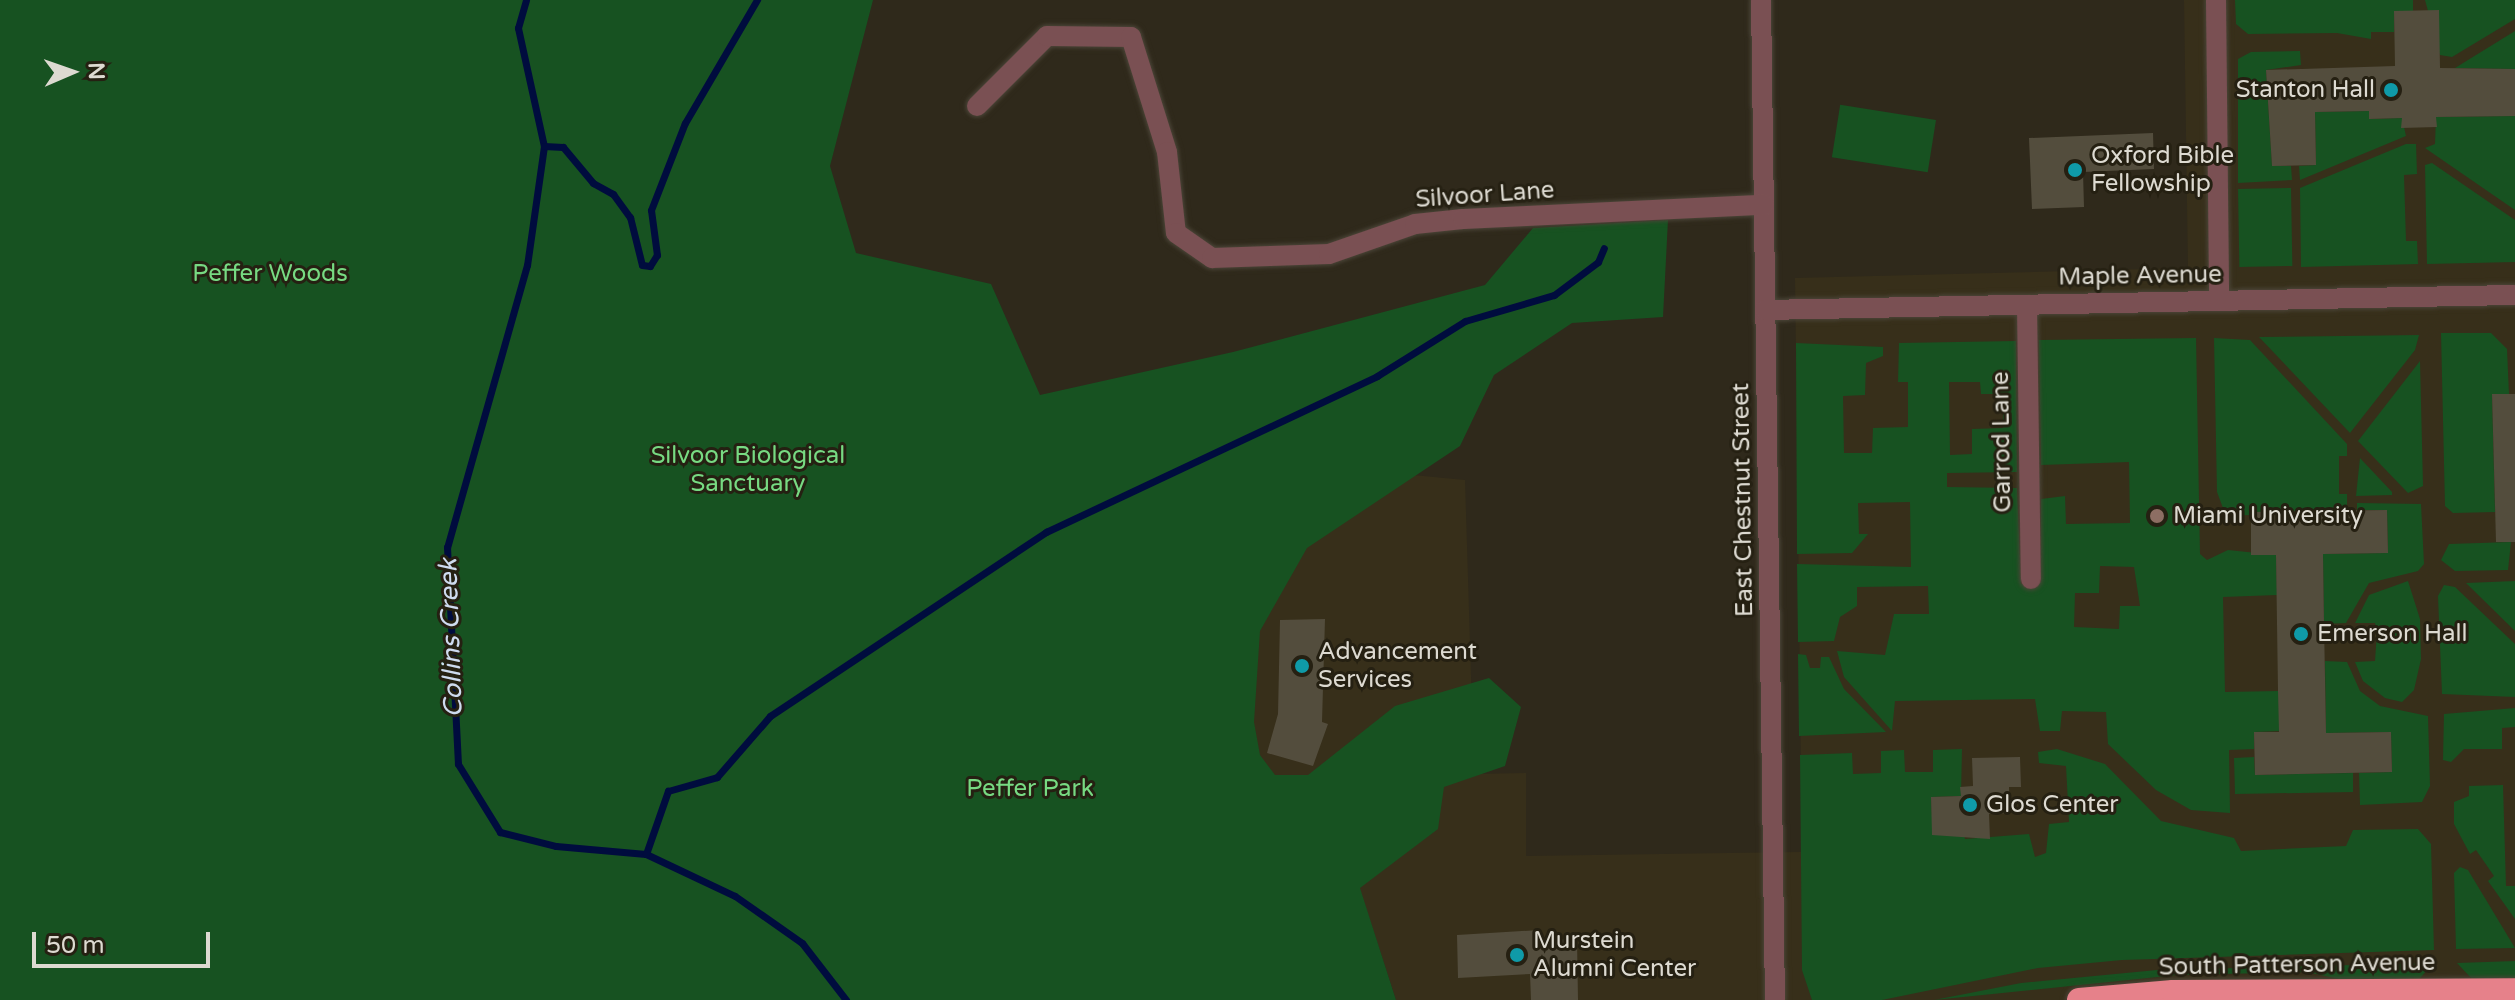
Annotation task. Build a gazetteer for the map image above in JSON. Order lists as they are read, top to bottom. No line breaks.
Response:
{"streets":{"highway":["South Patterson Avenue"],"street":["Silvoor Lane","Maple Avenue","Garrod Lane","East Chestnut Street"]},"crossings":[["Silvoor Lane","East Chestnut Street"],["Maple Avenue","Garrod Lane"],["Maple Avenue","East Chestnut Street"]],"water":["Collins Creek"],"parks":["Peffer Woods","Silvoor Biological Sanctuary","Peffer Park"],"places":["Stanton Hall","Oxford Bible Fellowship","Miami University","Emerson Hall","Advancement Services","Glos Center","Murstein Alumni Center"],"scale_bar":"50 m","north":"right"}
